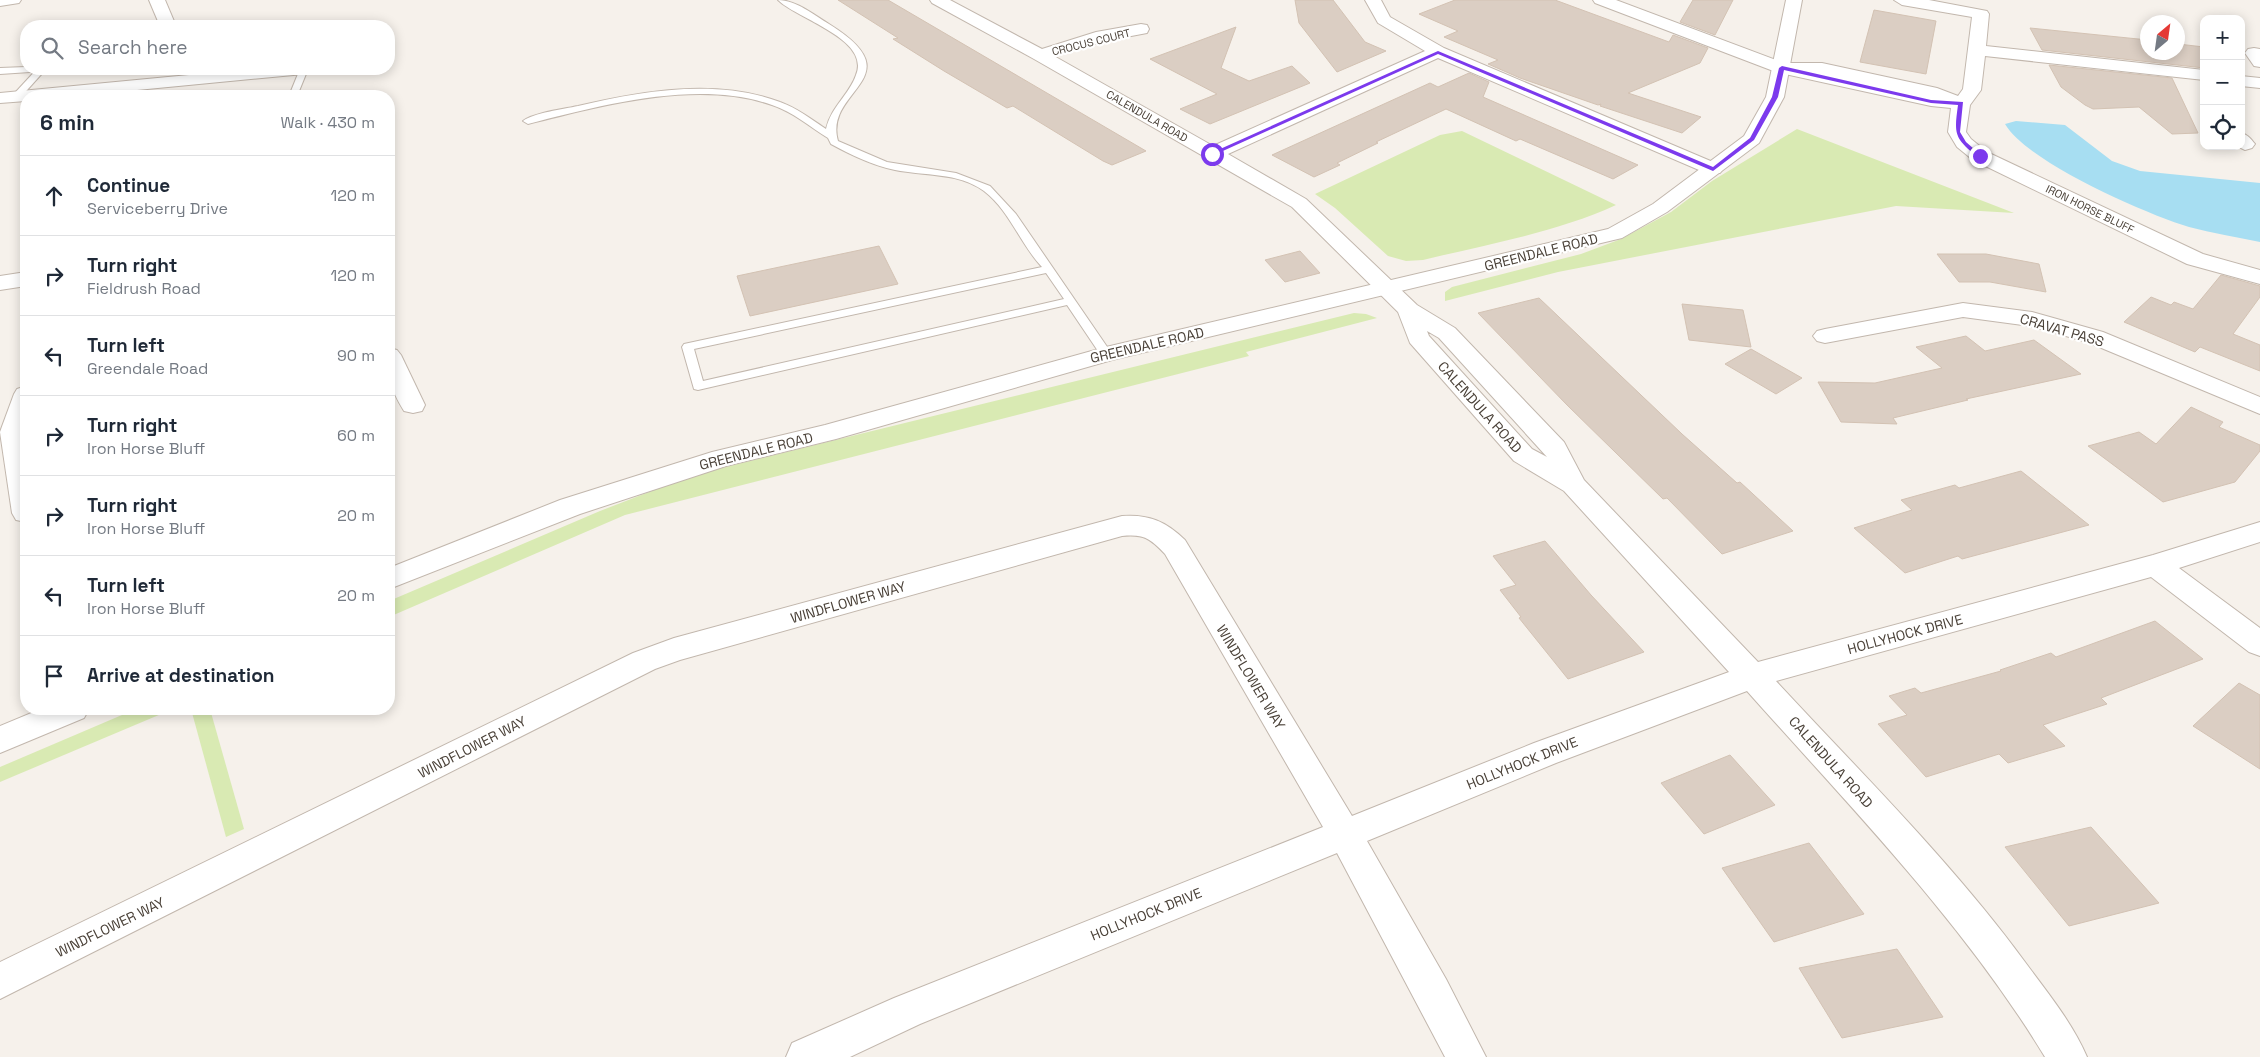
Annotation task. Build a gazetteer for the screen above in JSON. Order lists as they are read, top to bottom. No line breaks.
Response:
{"streets":{"street":["CROCUS COURT","CALENDULA ROAD","IRON HORSE BLUFF","GREENDALE ROAD","CRAVAT PASS","WINDFLOWER WAY","HOLLYHOCK DRIVE"]},"crossings":[["CROCUS COURT","CALENDULA ROAD"],["CALENDULA ROAD","GREENDALE ROAD"],["CALENDULA ROAD","HOLLYHOCK DRIVE"],["WINDFLOWER WAY","HOLLYHOCK DRIVE"]],"north":"top right","page":{"map_buttons":["+","−"],"search":"Search here","heading":["6 min","Walk · 430 m"],"list":[["Continue","Serviceberry Drive","120 m"],["Turn right","Fieldrush Road","120 m"],["Turn left","Greendale Road","90 m"],["Turn right","Iron Horse Bluff","60 m"],["Turn right","Iron Horse Bluff","20 m"],["Turn left","Iron Horse Bluff","20 m"],"Arrive at destination"]}}
